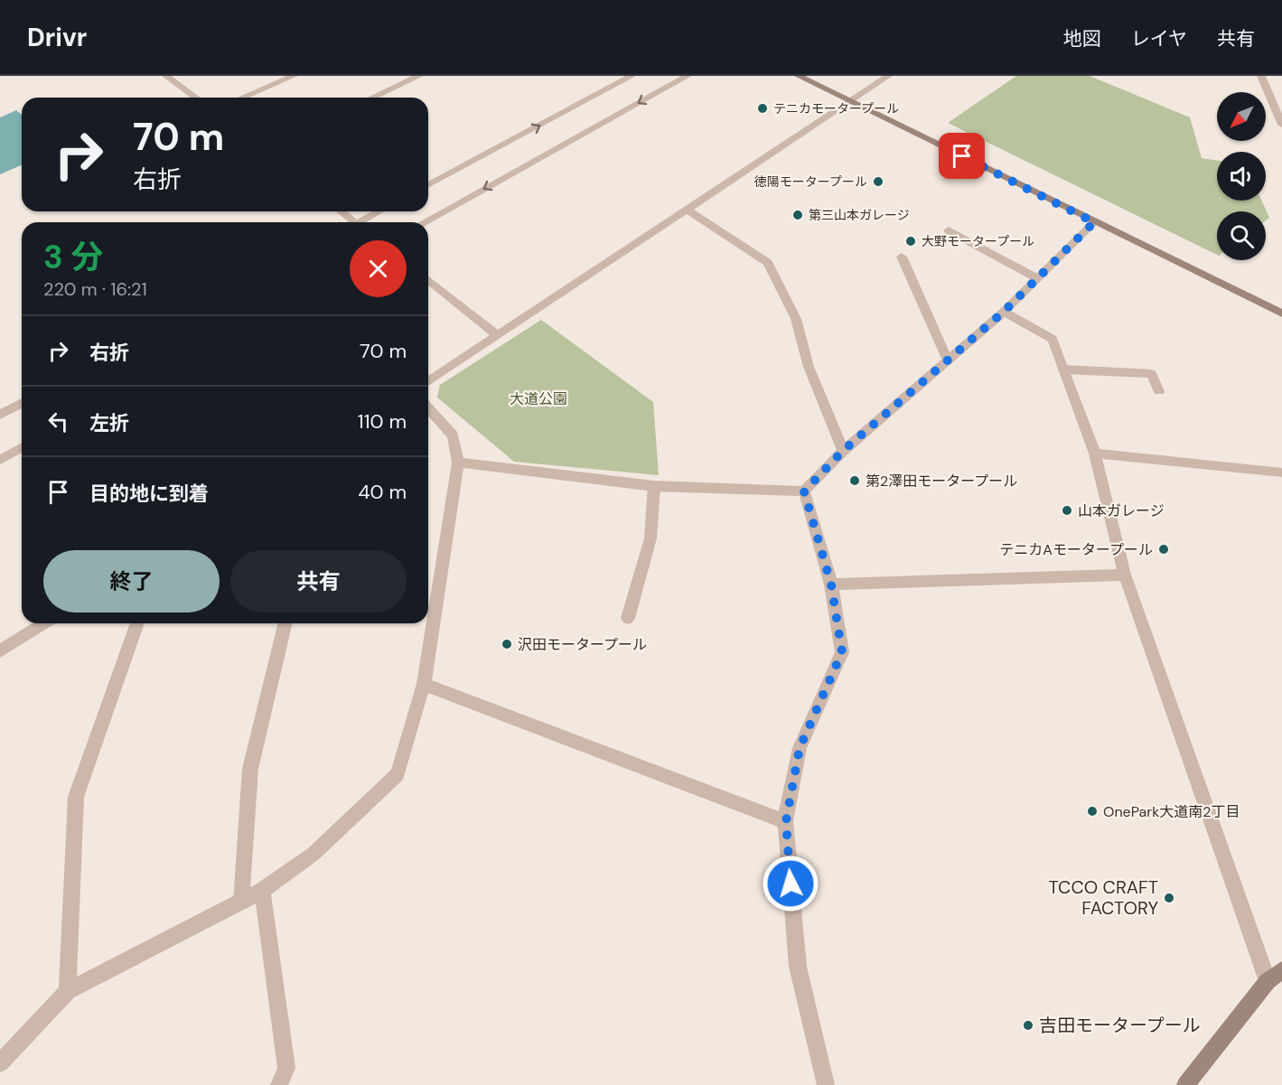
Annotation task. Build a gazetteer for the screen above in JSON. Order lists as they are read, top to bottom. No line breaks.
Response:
{"parks":["大道公園"],"places":["テニカモータープール","徳陽モータープール","第三山本ガレージ","大野モータープール","第2澤田モータープール","山本ガレージ","テニカAモータープール","沢田モータープール","OnePark大道南2丁目","TCCO CRAFT FACTORY","吉田モータープール"],"north":"bottom left","page":{"header":"Drivr","nav":["地図","レイヤ","共有"],"turn":["70 m","右折"],"heading":["3 分","220 m · 16:21"],"list":[{"name":"右折","value":"70 m"},{"name":"左折","value":"110 m"},{"name":"目的地に到着","value":"40 m"}],"buttons":["終了","共有"]}}
